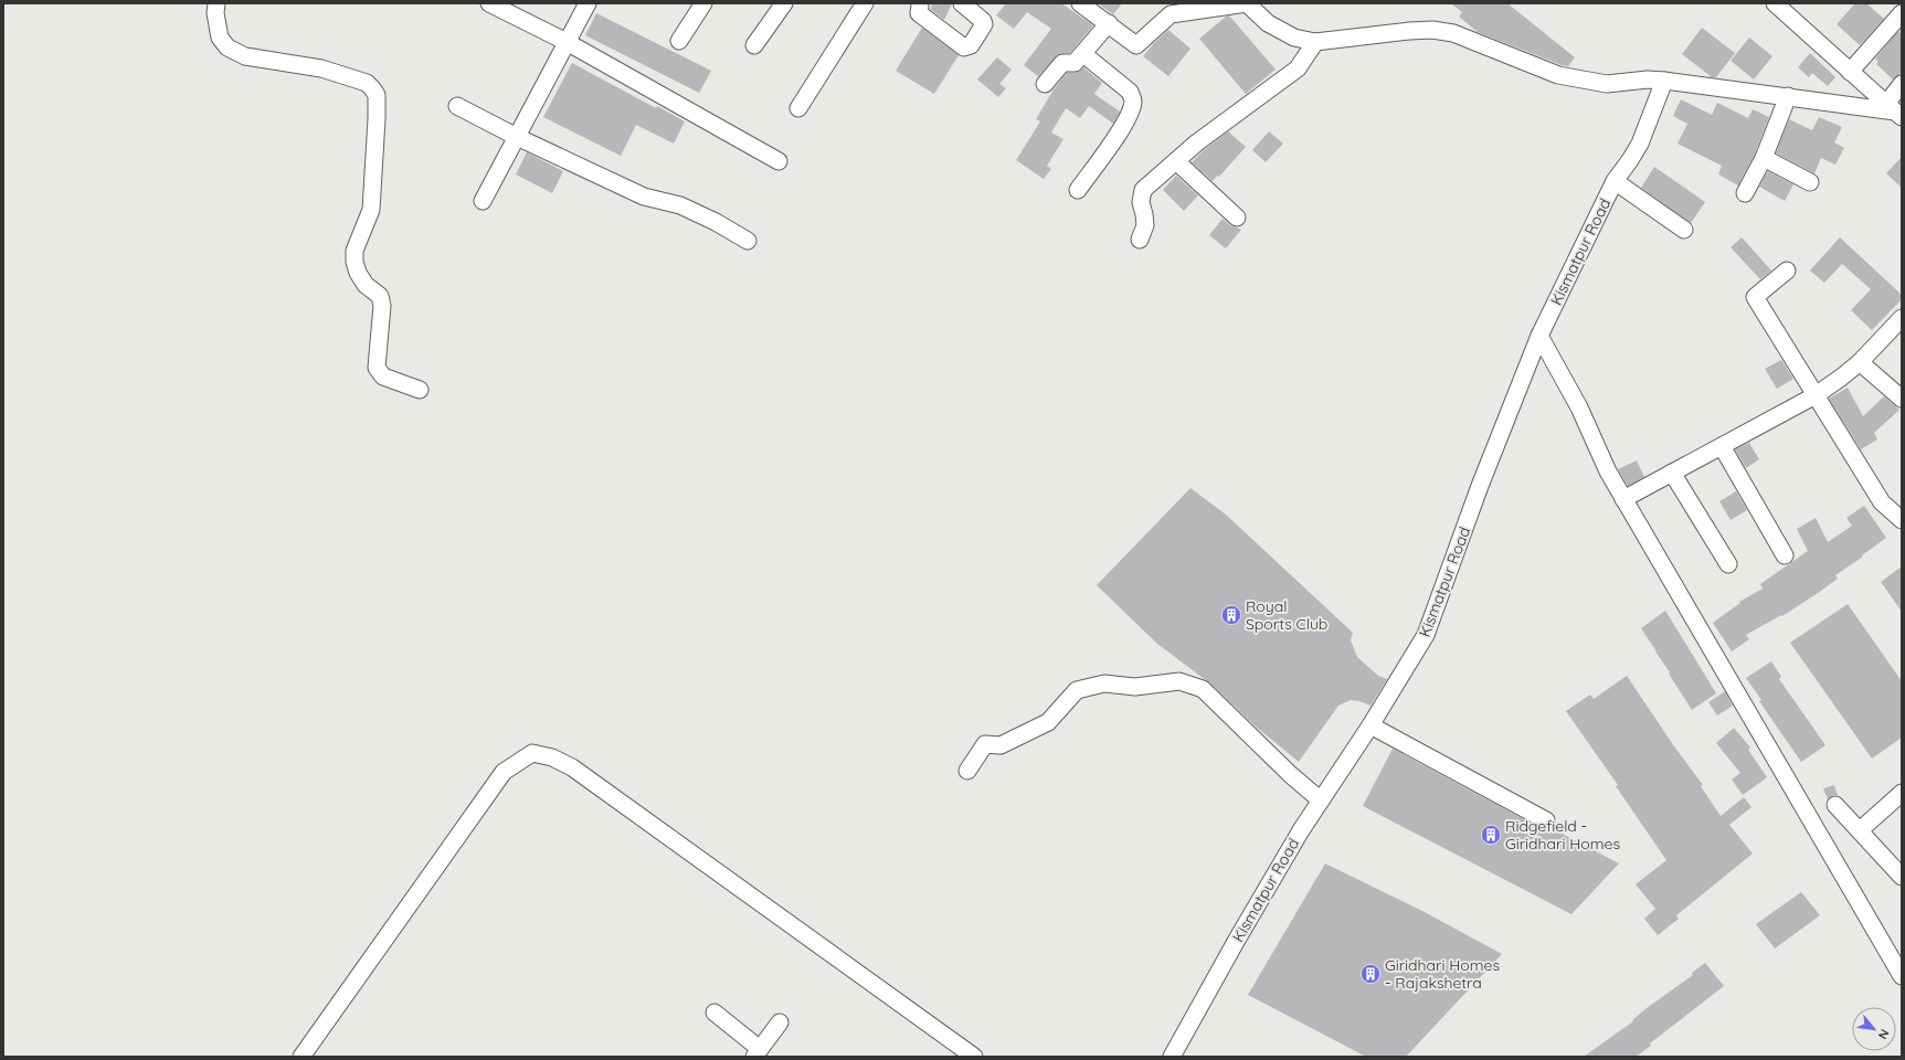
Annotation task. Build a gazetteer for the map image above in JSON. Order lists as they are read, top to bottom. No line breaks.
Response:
{"streets":{"street":["Kismatpur Road"]},"places":{"building":["Royal Sports Club","Ridgefield - Giridhari Homes","Giridhari Homes - Rajakshetra"]},"north":"bottom right"}
